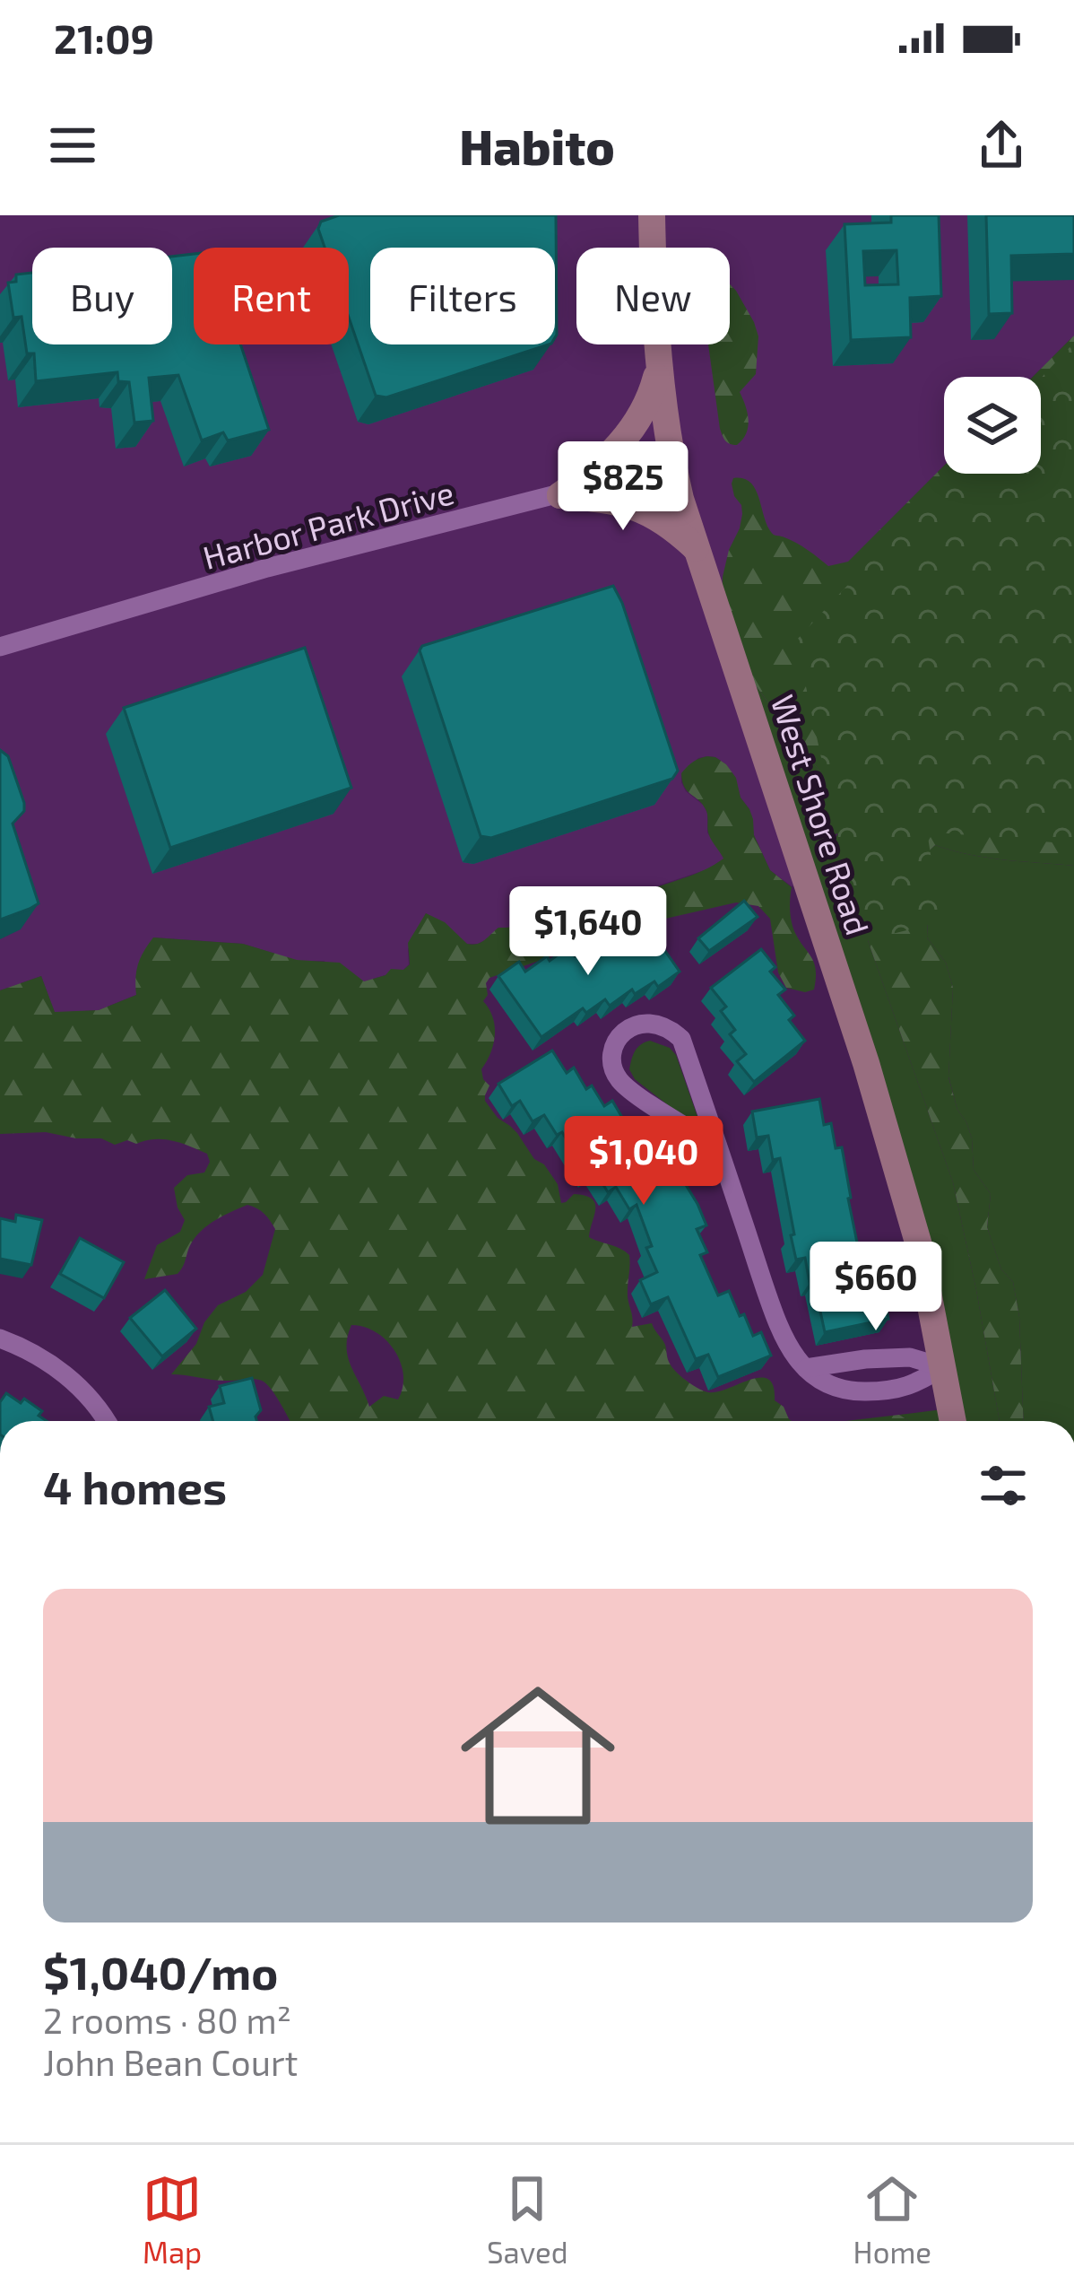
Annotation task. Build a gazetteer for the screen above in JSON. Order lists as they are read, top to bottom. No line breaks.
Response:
{"streets":{"main road":["West Shore Road"],"street":["Harbor Park Drive"]},"crossings":[["Harbor Park Drive","West Shore Road"]],"page":{"status":"21:09","header":"Habito","chip":["Buy","Rent","Filters","New"],"price":["$825","$1,640","$1,040","$660"],"heading":"4 homes","list":[{"name":"$1,040/mo","note":"2 rooms · 80 m² · John Bean Court"}],"tabs":["Map","Saved","Home"]}}
